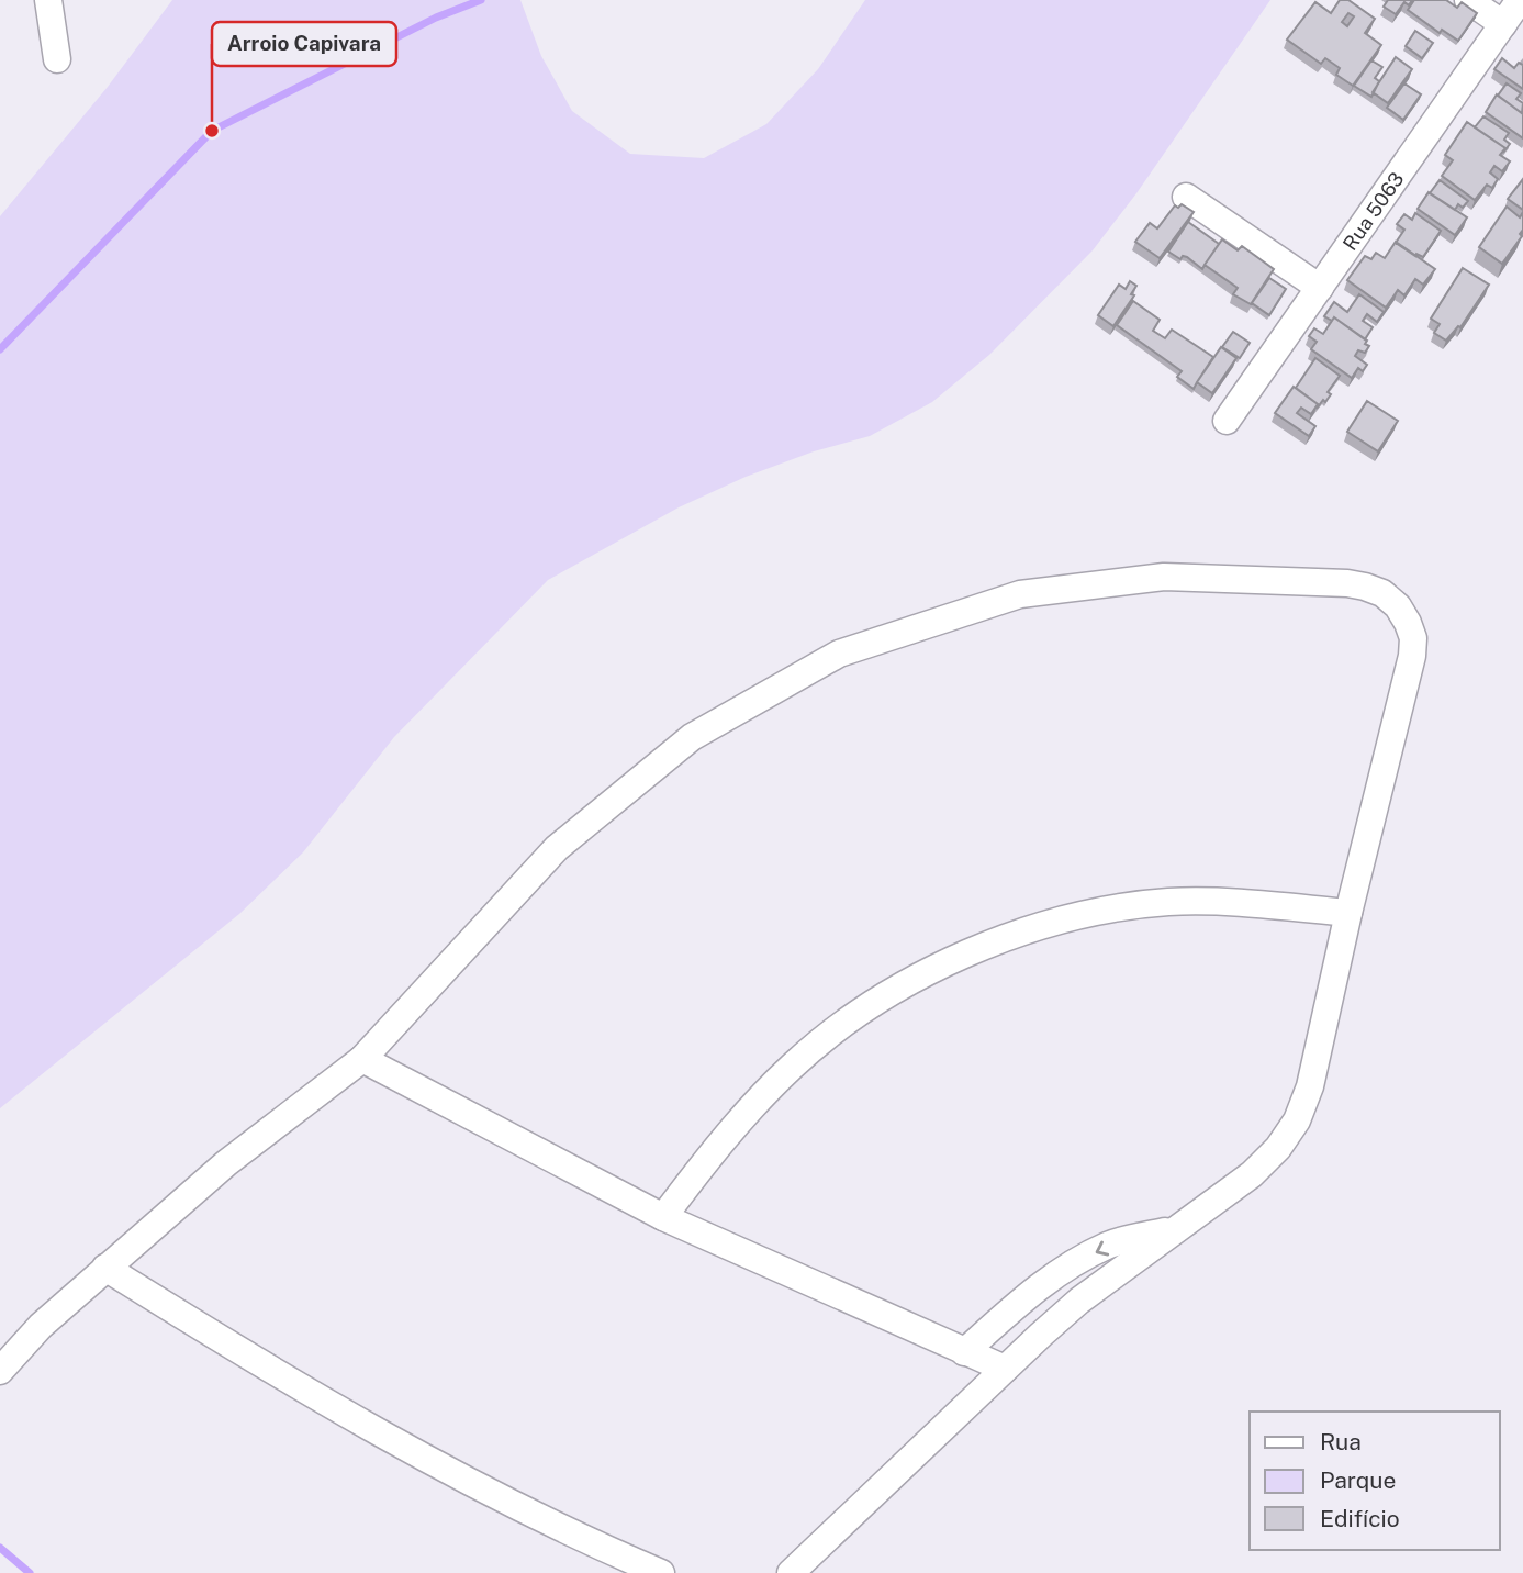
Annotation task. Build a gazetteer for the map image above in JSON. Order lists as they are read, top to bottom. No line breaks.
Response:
{"streets":{"street":["Rua 5063"]},"places":["Arroio Capivara"],"legend":["Rua","Parque","Edifício"]}
